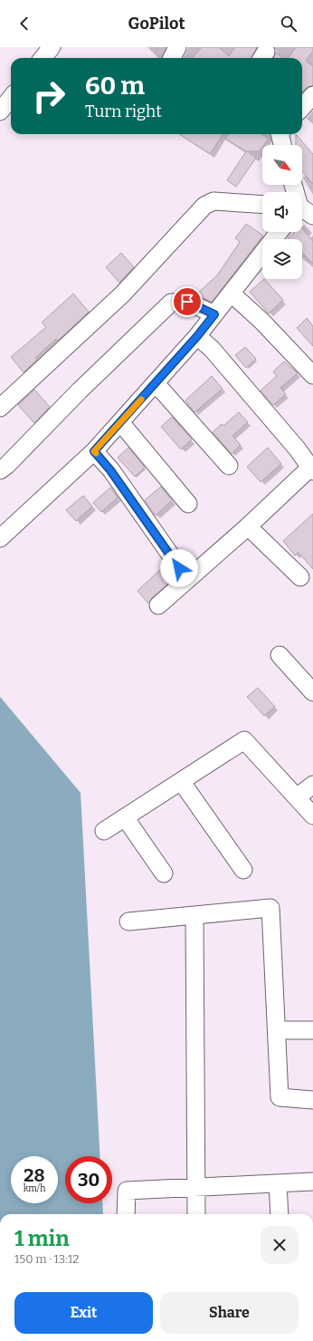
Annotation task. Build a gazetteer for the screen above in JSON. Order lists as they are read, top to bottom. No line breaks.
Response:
{"north":"bottom right","page":{"header":"GoPilot","turn":["60 m","Turn right"],"speed":"28 km/h","limit":"30","heading":["1 min","150 m · 13:12"],"buttons":["Exit","Share"]}}
